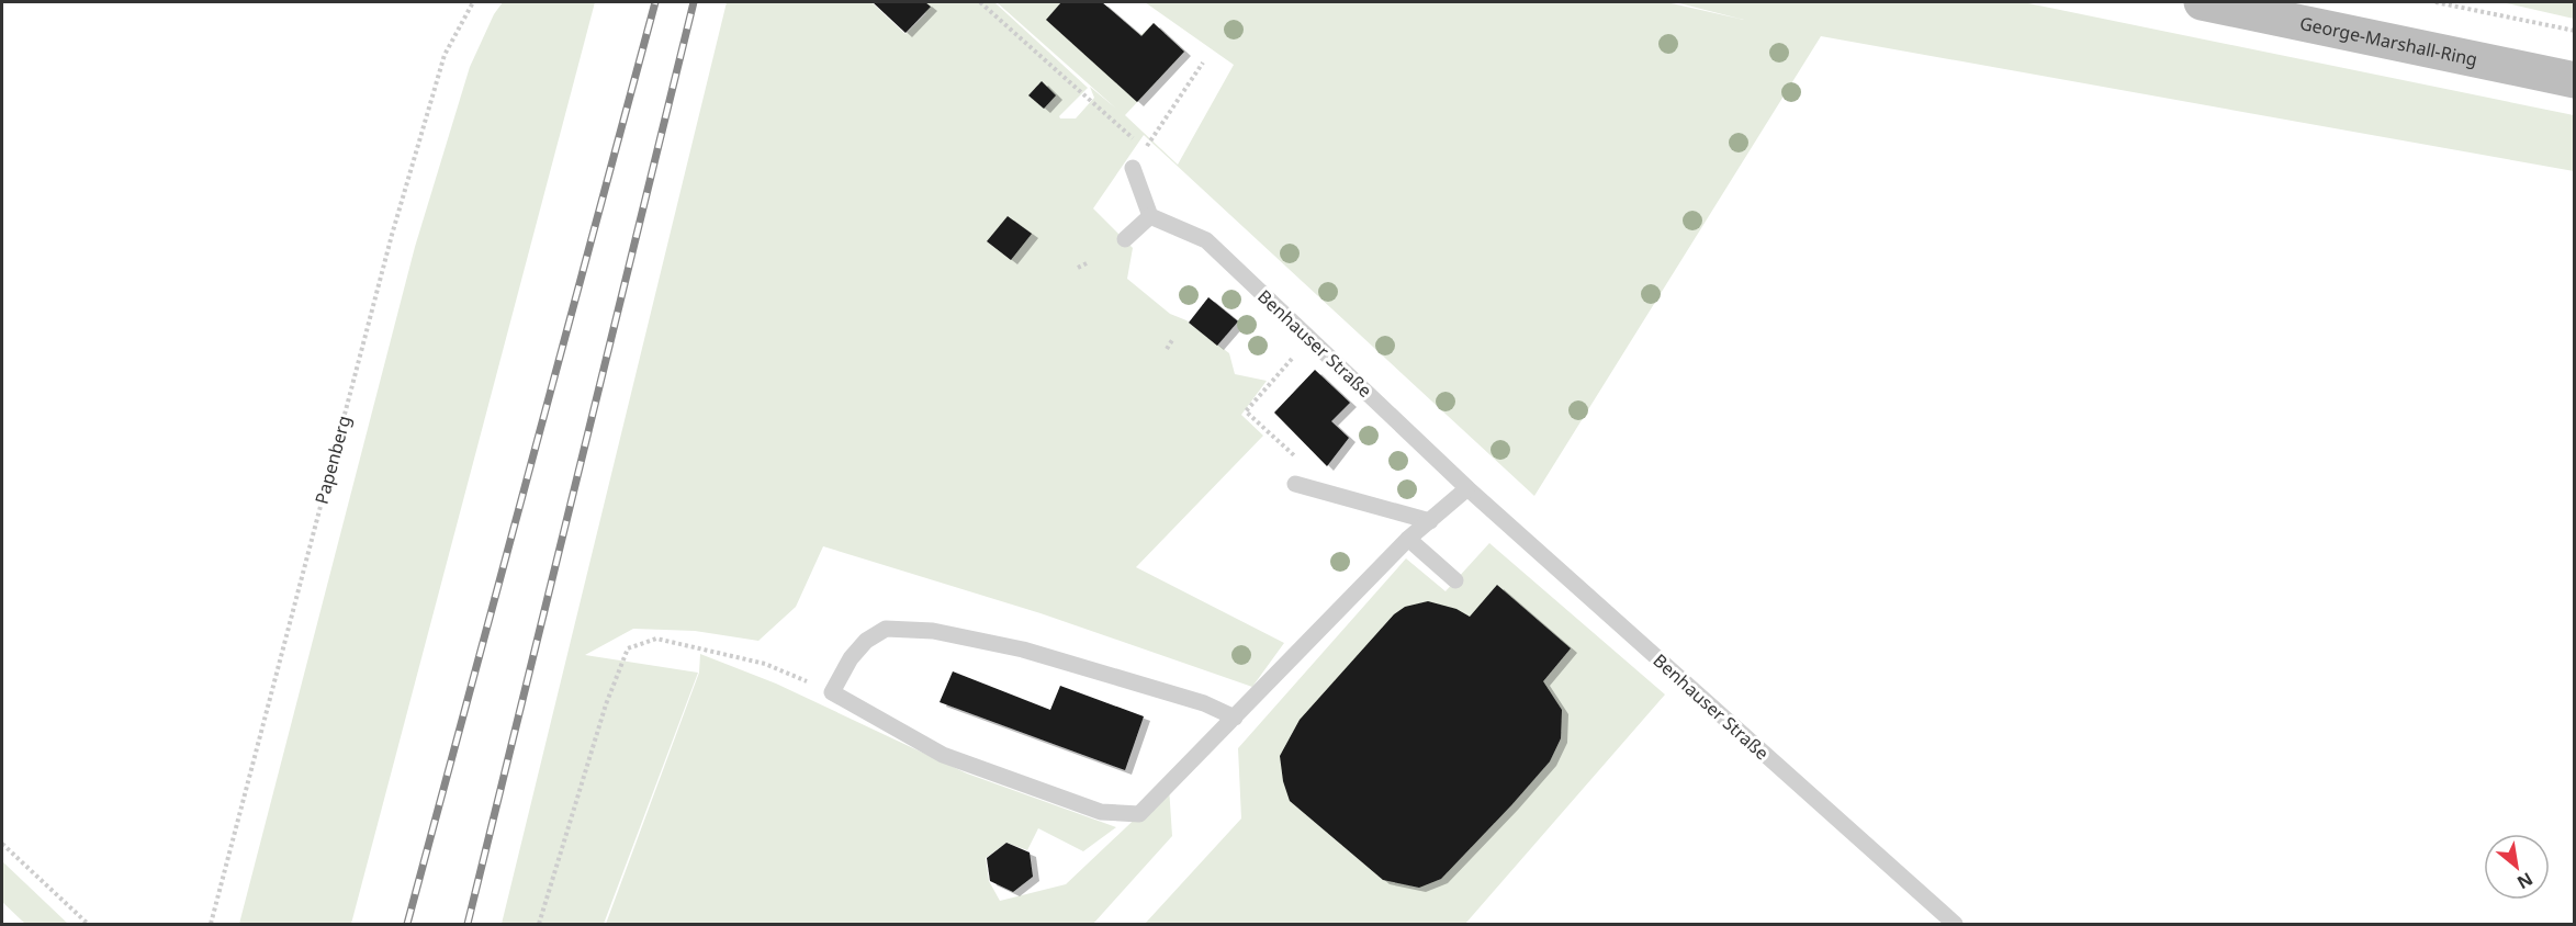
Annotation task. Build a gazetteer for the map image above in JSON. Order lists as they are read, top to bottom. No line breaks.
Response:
{"streets":{"main road":["George-Marshall-Ring"],"lane":["Benhauser Straße"],"path":["Papenberg"]},"north":"bottom right"}
